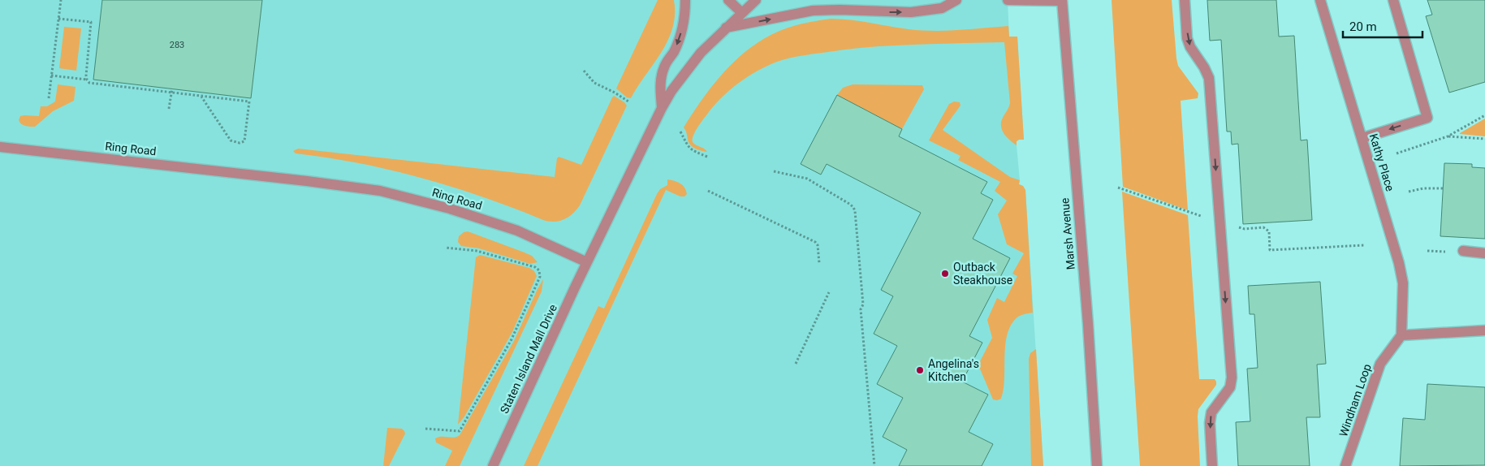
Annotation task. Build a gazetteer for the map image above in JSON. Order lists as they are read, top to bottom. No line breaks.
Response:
{"streets":{"street":["Ring Road","Kathy Place","Marsh Avenue","Staten Island Mall Drive","Windham Loop"]},"crossings":[["Ring Road","Staten Island Mall Drive"],["Kathy Place","Windham Loop"]],"places":["Outback Steakhouse","Angelina's Kitchen"],"house_numbers":["283"],"scale_bar":"20 m"}
